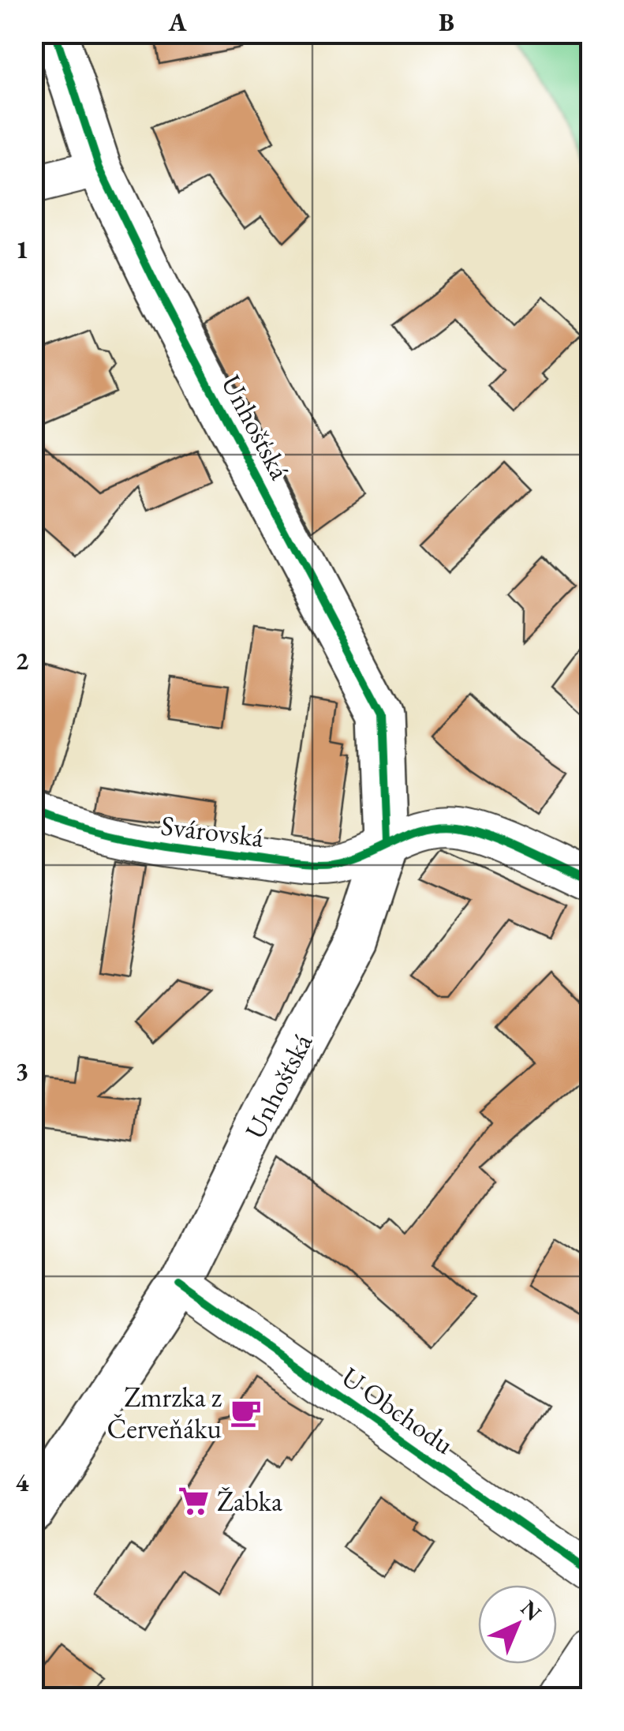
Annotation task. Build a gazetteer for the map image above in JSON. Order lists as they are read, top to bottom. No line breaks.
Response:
{"streets":{"main road":["Unhošťská"],"street":["Svárovská","U Obchodu"]},"crossings":[["Unhošťská","Svárovská"],["Unhošťská","U Obchodu"]],"places":{"cafe":["Zmrzka z Červeňáku"],"supermarket":["Žabka"]},"north":"top right","grid":{"columns":["A","B"],"rows":["1","2","3","4"]}}
